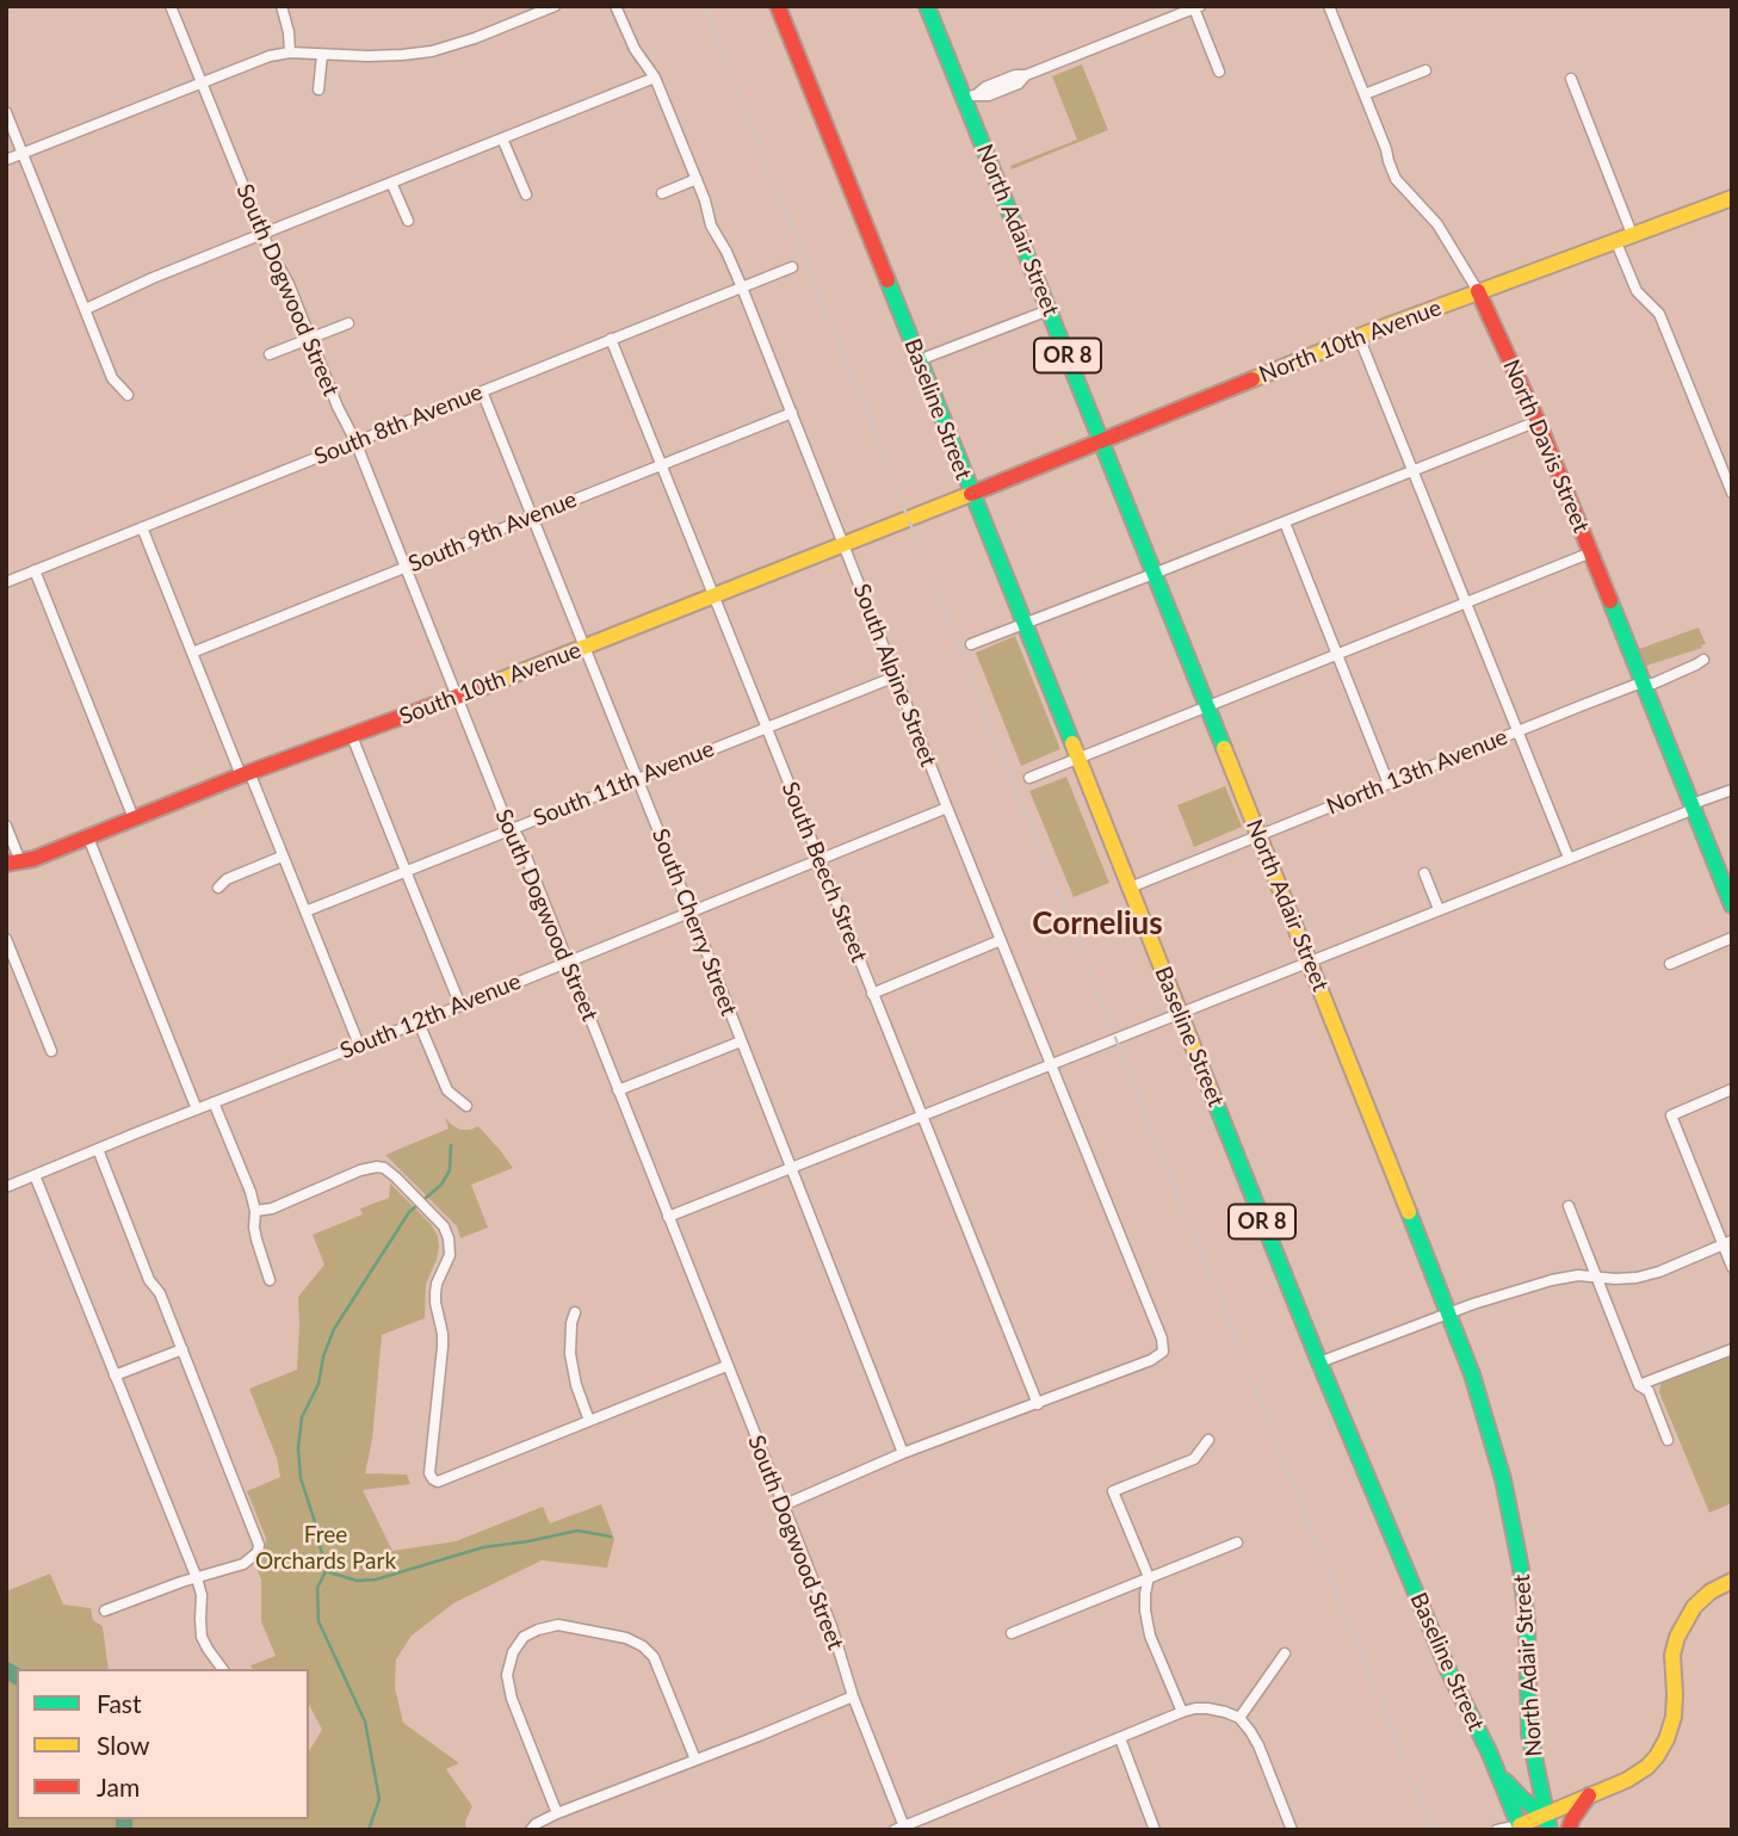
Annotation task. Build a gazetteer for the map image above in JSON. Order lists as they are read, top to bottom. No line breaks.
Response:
{"streets":{"main road":["North Adair Street","North 10th Avenue","OR 8","Baseline Street","North Davis Street","South 10th Avenue"],"street":["South Dogwood Street","South 8th Avenue","South 9th Avenue","South Alpine Street","North 13th Avenue","South 11th Avenue","South Beech Street","South Cherry Street","South 12th Avenue"]},"crossings":[["North Adair Street","North 10th Avenue"],["North Adair Street","North 13th Avenue"],["South Dogwood Street","South 8th Avenue"],["South Dogwood Street","South 9th Avenue"],["South Dogwood Street","South 10th Avenue"],["South Dogwood Street","South 11th Avenue"],["South Dogwood Street","South 12th Avenue"],["North 10th Avenue","Baseline Street"],["North 10th Avenue","North Davis Street"],["North 10th Avenue","South 10th Avenue"],["Baseline Street","South 10th Avenue"],["Baseline Street","North 13th Avenue"],["South 8th Avenue","South Alpine Street"],["South 8th Avenue","South Beech Street"],["South 8th Avenue","South Cherry Street"],["North Davis Street","North 13th Avenue"],["South 9th Avenue","South Alpine Street"],["South 9th Avenue","South Beech Street"],["South 9th Avenue","South Cherry Street"],["South Alpine Street","South 10th Avenue"],["South Alpine Street","South 11th Avenue"],["South Alpine Street","South Beech Street"],["South Alpine Street","South 12th Avenue"],["South 10th Avenue","South Beech Street"],["South 10th Avenue","South Cherry Street"],["South 11th Avenue","South Beech Street"],["South 11th Avenue","South Cherry Street"],["South Beech Street","South 12th Avenue"],["South Cherry Street","South 12th Avenue"]],"districts":["Cornelius"],"parks":["Free Orchards Park"],"legend":["Fast","Slow","Jam"]}
